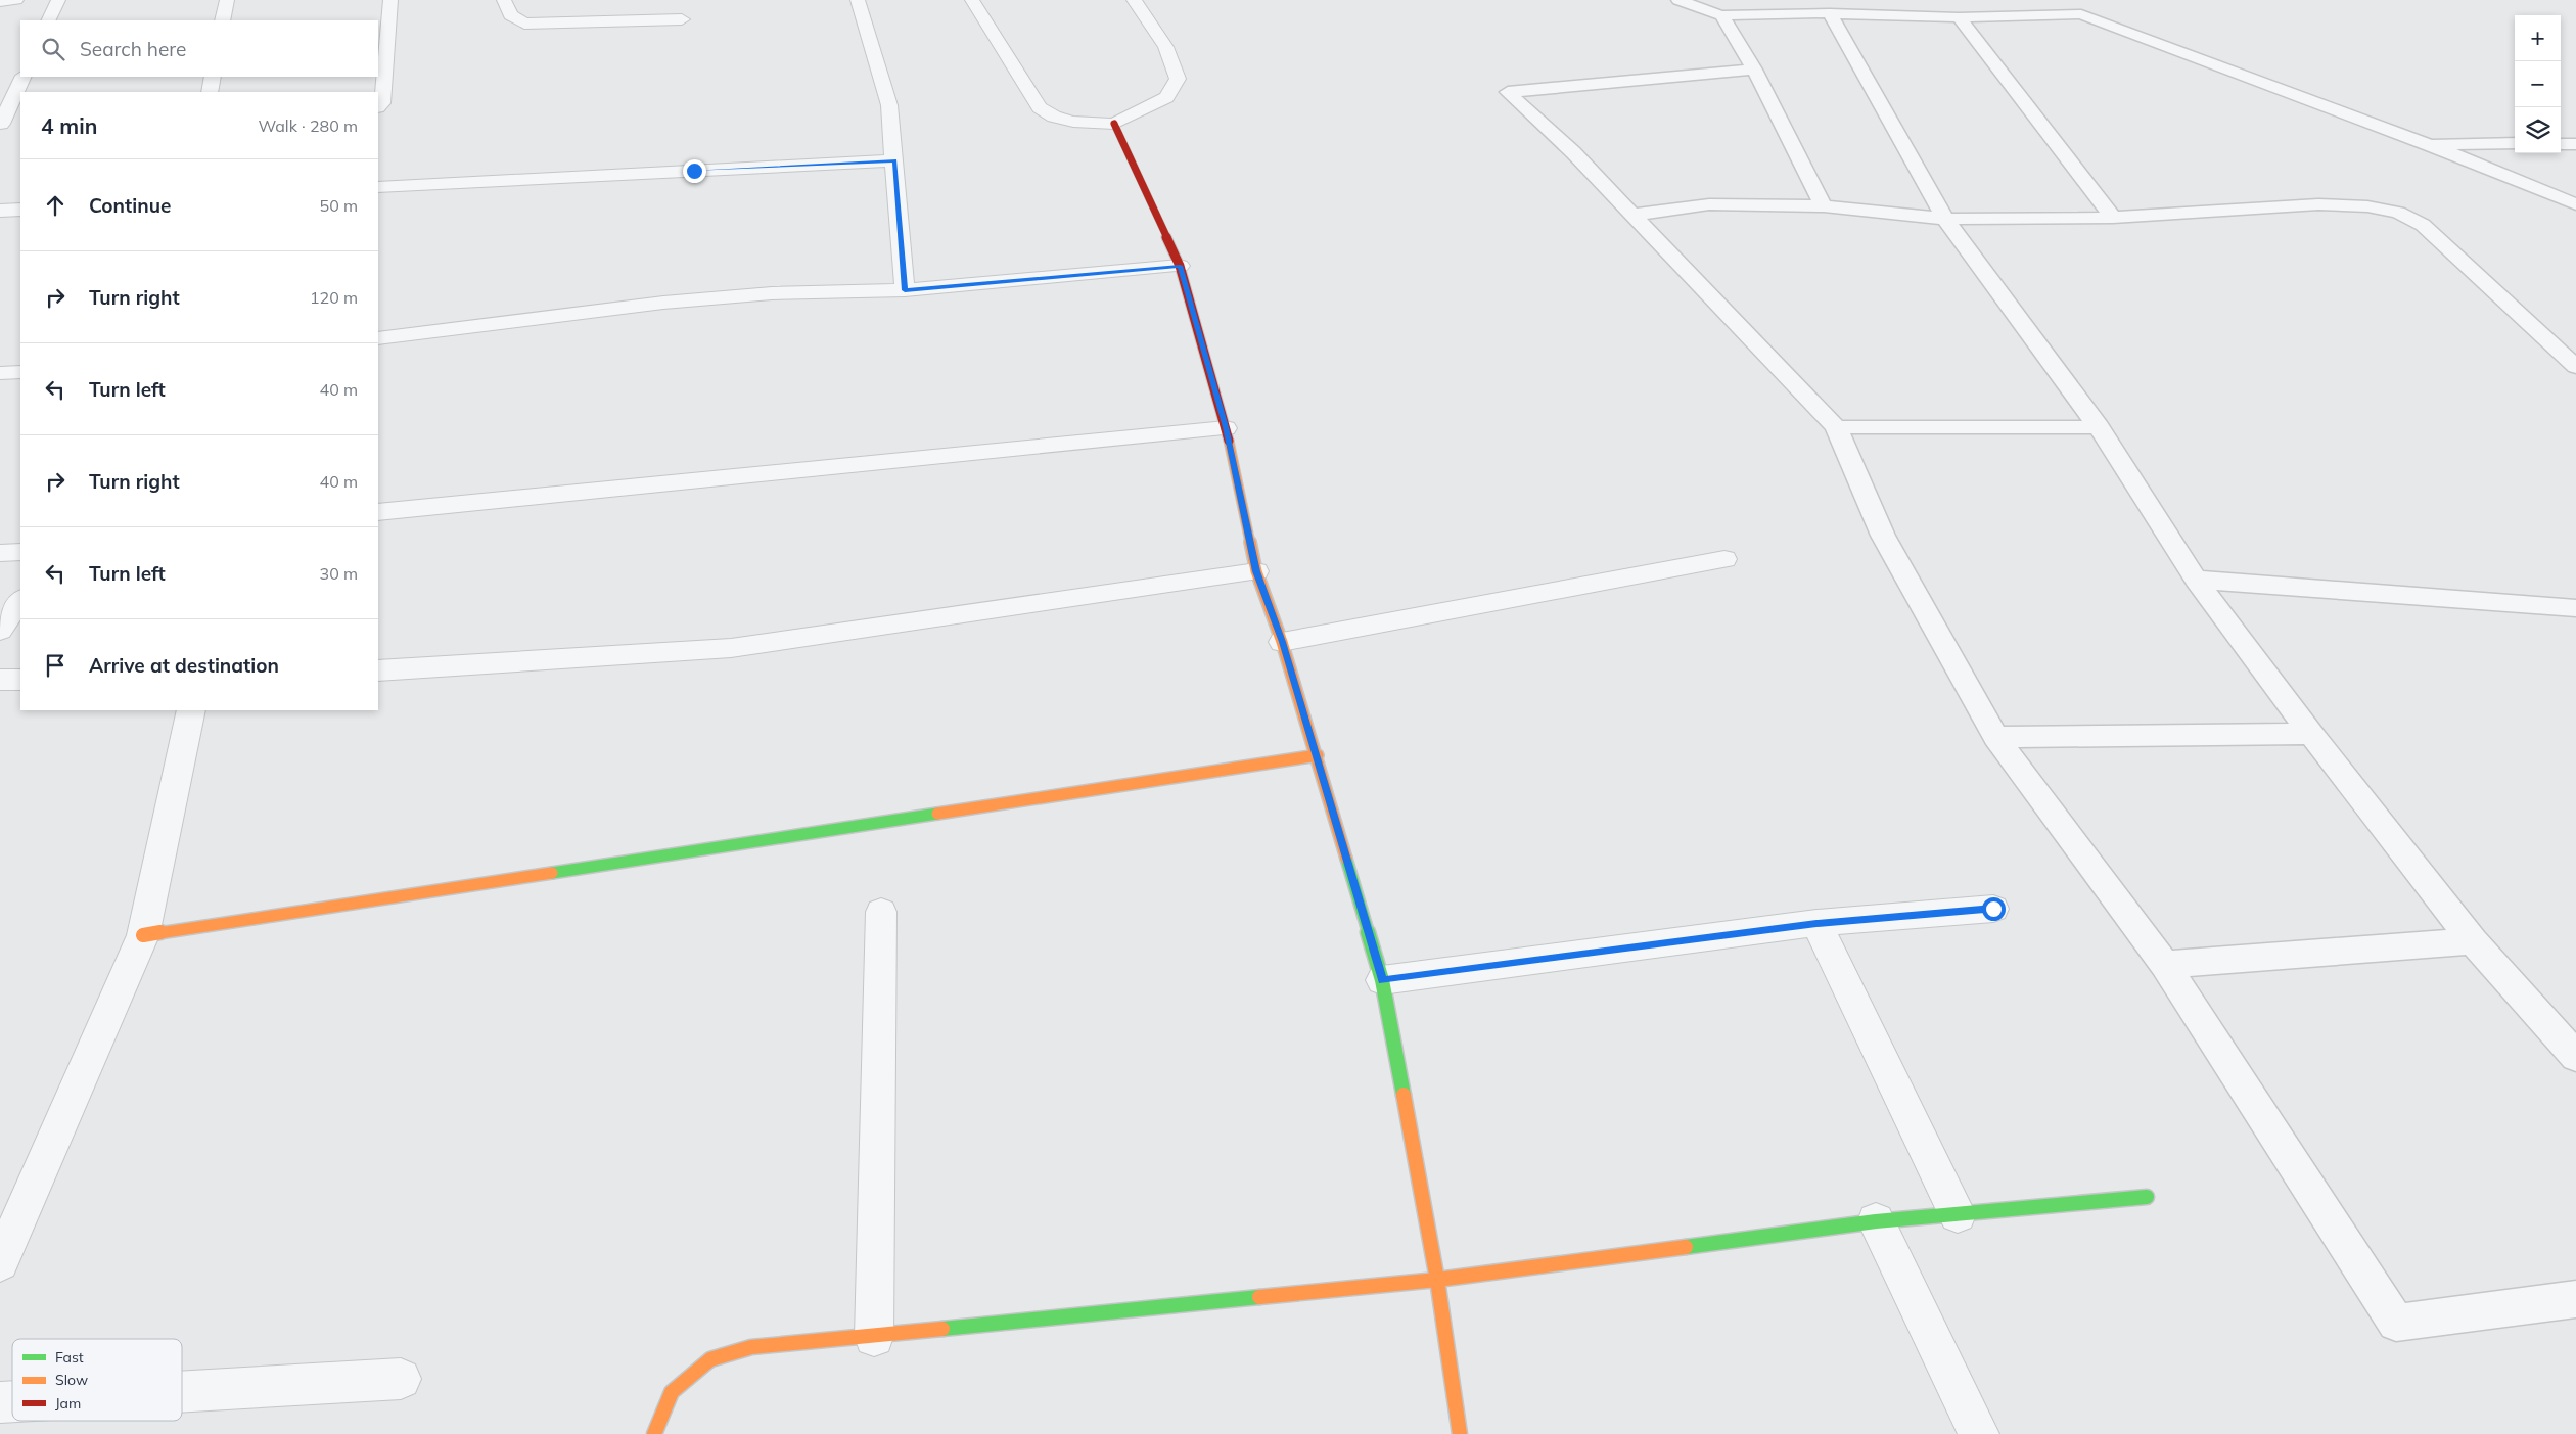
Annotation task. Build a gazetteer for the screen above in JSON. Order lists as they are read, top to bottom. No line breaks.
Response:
{"legend":["Fast","Slow","Jam"],"page":{"map_buttons":["+","−"],"search":"Search here","heading":["4 min","Walk · 280 m"],"list":[["Continue","50 m"],["Turn right","120 m"],["Turn left","40 m"],["Turn right","40 m"],["Turn left","30 m"],"Arrive at destination"]}}
